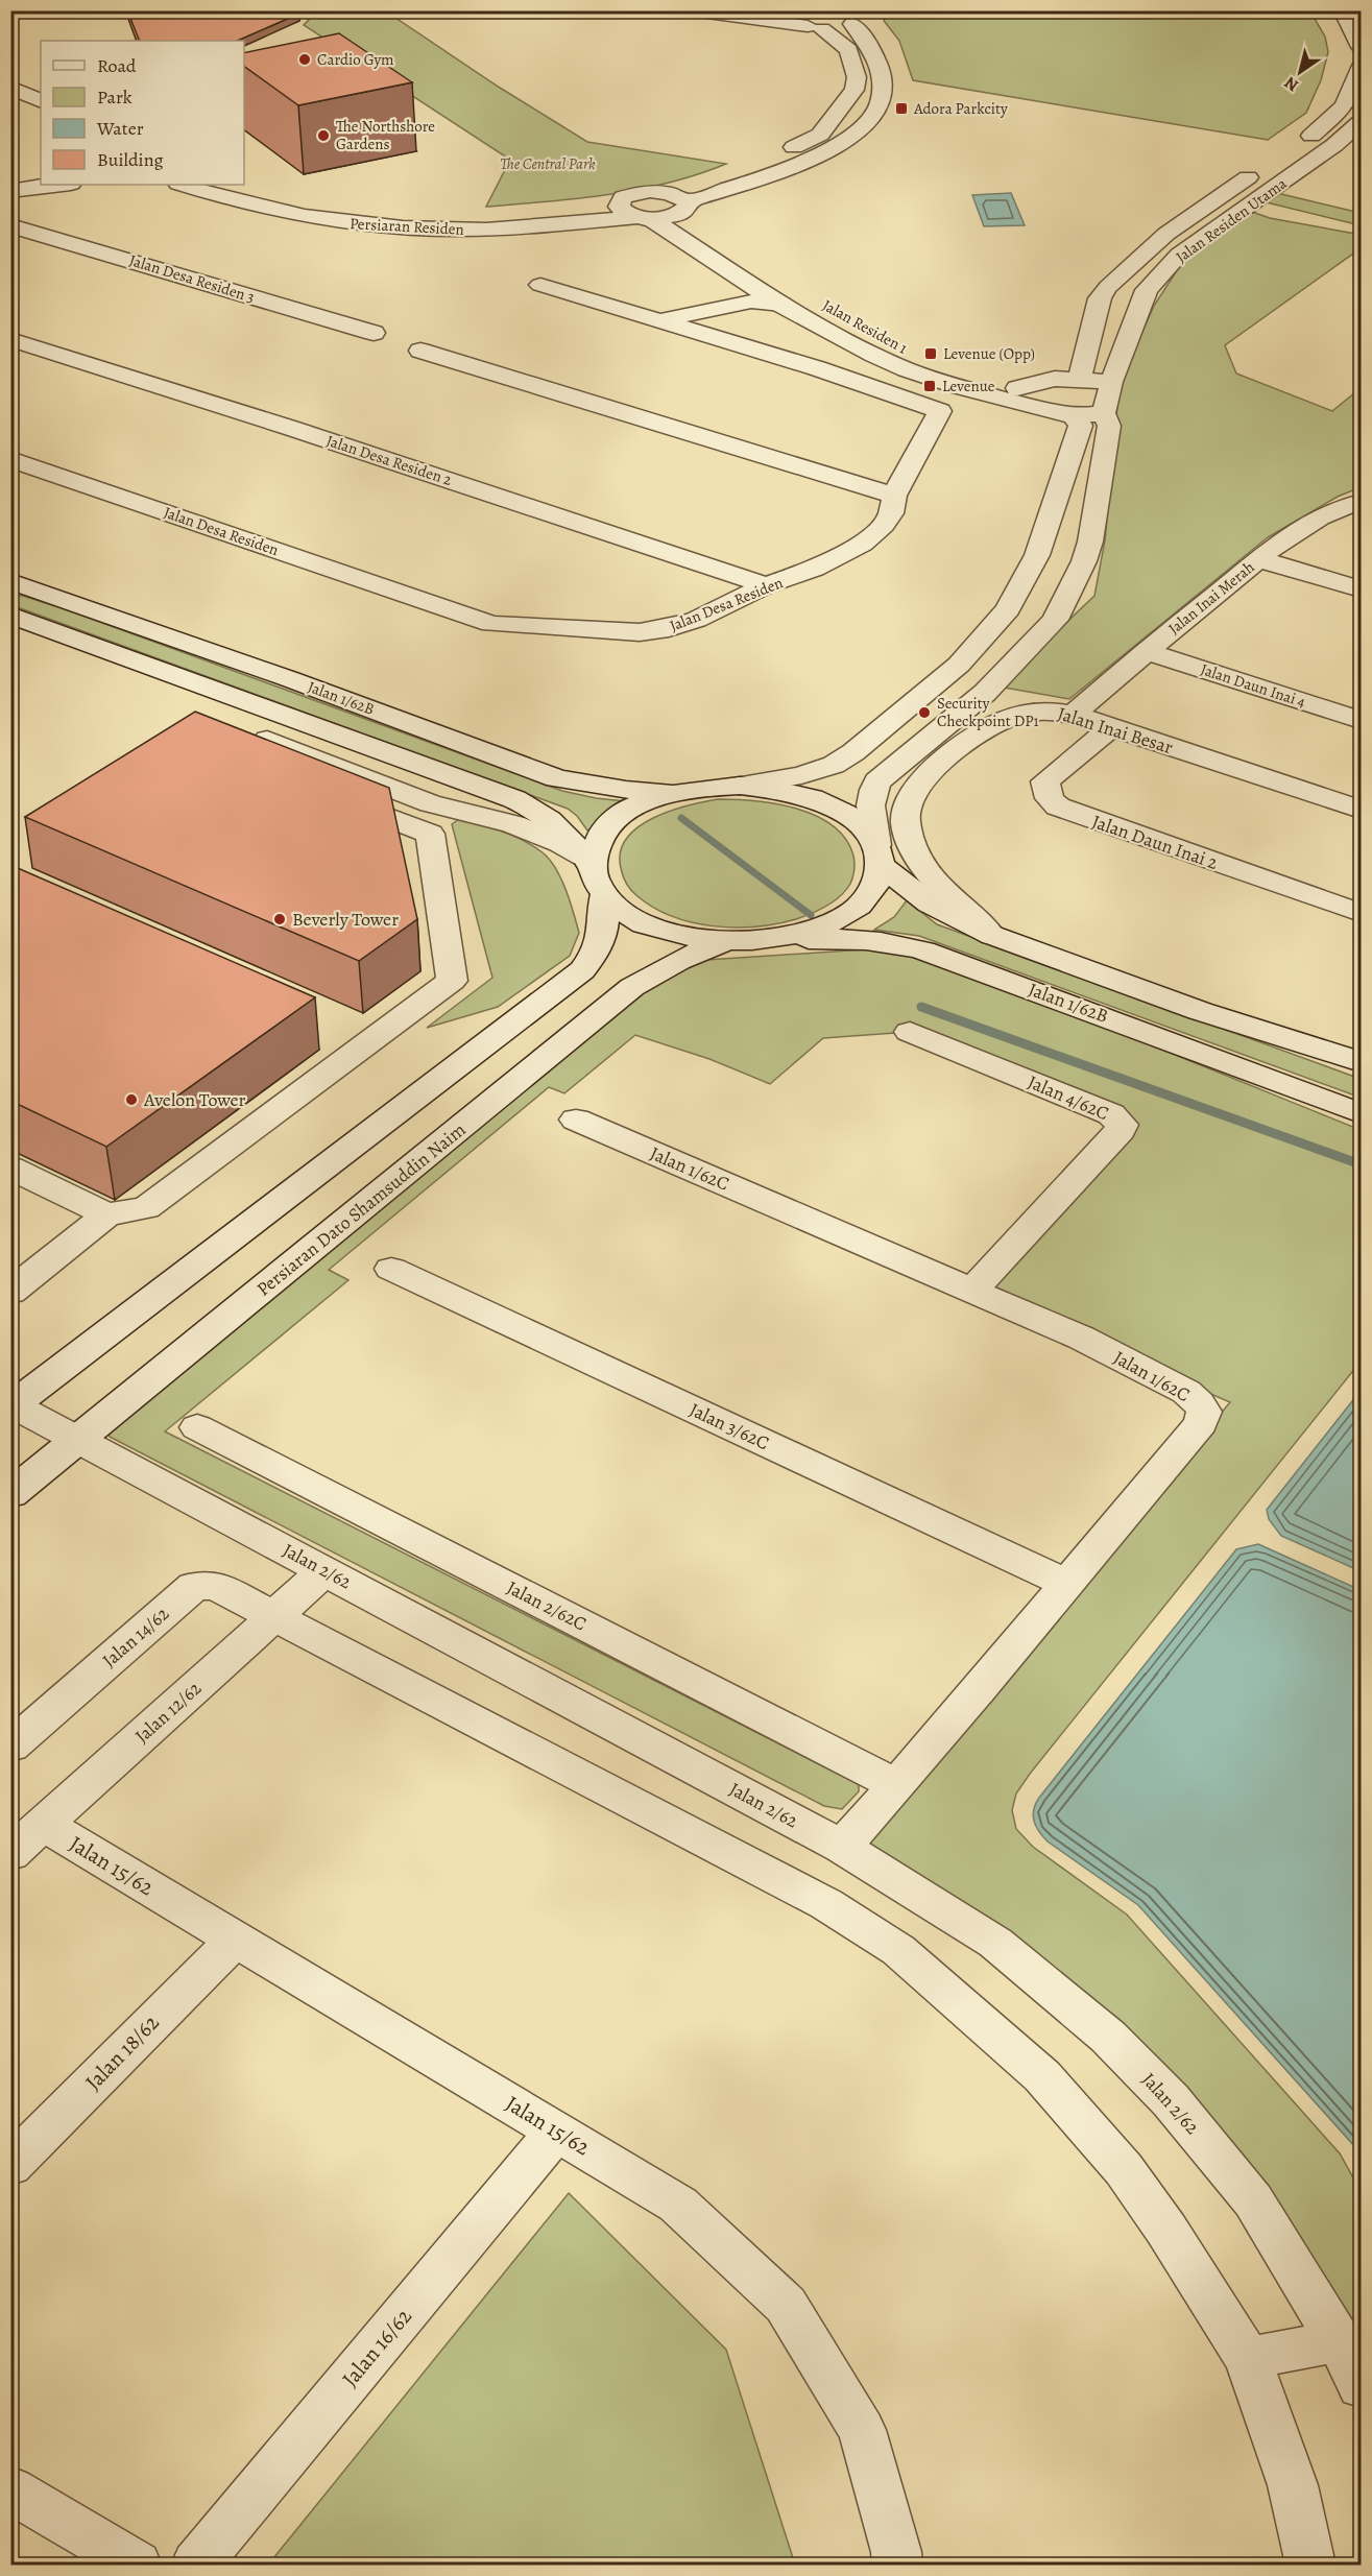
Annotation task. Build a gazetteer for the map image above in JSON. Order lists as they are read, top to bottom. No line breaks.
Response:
{"streets":{"street":["Jalan Residen Utama","Persiaran Residen","Jalan Desa Residen 3","Jalan Residen 1","Jalan Desa Residen 2","Jalan Desa Residen","Jalan Inai Merah","Jalan Daun Inai 4","Jalan 1/62B","Jalan Inai Besar","Jalan Daun Inai 2","Jalan 4/62C","Jalan 1/62C","Persiaran Dato Shamsuddin Naim","Jalan 3/62C","Jalan 2/62","Jalan 2/62C","Jalan 14/62","Jalan 12/62","Jalan 15/62","Jalan 18/62","Jalan 16/62"]},"crossings":[["Jalan Residen Utama","Jalan Residen 1"],["Jalan Residen Utama","Jalan 1/62B"],["Persiaran Residen","Jalan Residen 1"],["Jalan Residen 1","Jalan Desa Residen"],["Jalan Desa Residen 2","Jalan Desa Residen"],["Jalan Inai Merah","Jalan Daun Inai 4"],["Jalan Inai Merah","Jalan Inai Besar"],["Jalan 1/62B","Jalan Inai Besar"],["Jalan Inai Besar","Jalan Daun Inai 2"],["Jalan 4/62C","Jalan 1/62C"],["Jalan 1/62C","Jalan 3/62C"],["Jalan 1/62C","Jalan 2/62"],["Jalan 1/62C","Jalan 2/62C"],["Persiaran Dato Shamsuddin Naim","Jalan 2/62"],["Jalan 2/62","Jalan 12/62"],["Jalan 14/62","Jalan 12/62"],["Jalan 12/62","Jalan 15/62"],["Jalan 15/62","Jalan 18/62"],["Jalan 15/62","Jalan 16/62"]],"parks":["The Central Park"],"places":{"other":["Cardio Gym","The Northshore Gardens","Security Checkpoint DP1","Beverly Tower","Avelon Tower"],"transit":["Adora Parkcity","Levenue (Opp)","Levenue"]},"legend":["Road","Park","Water","Building"],"north":"bottom left"}
